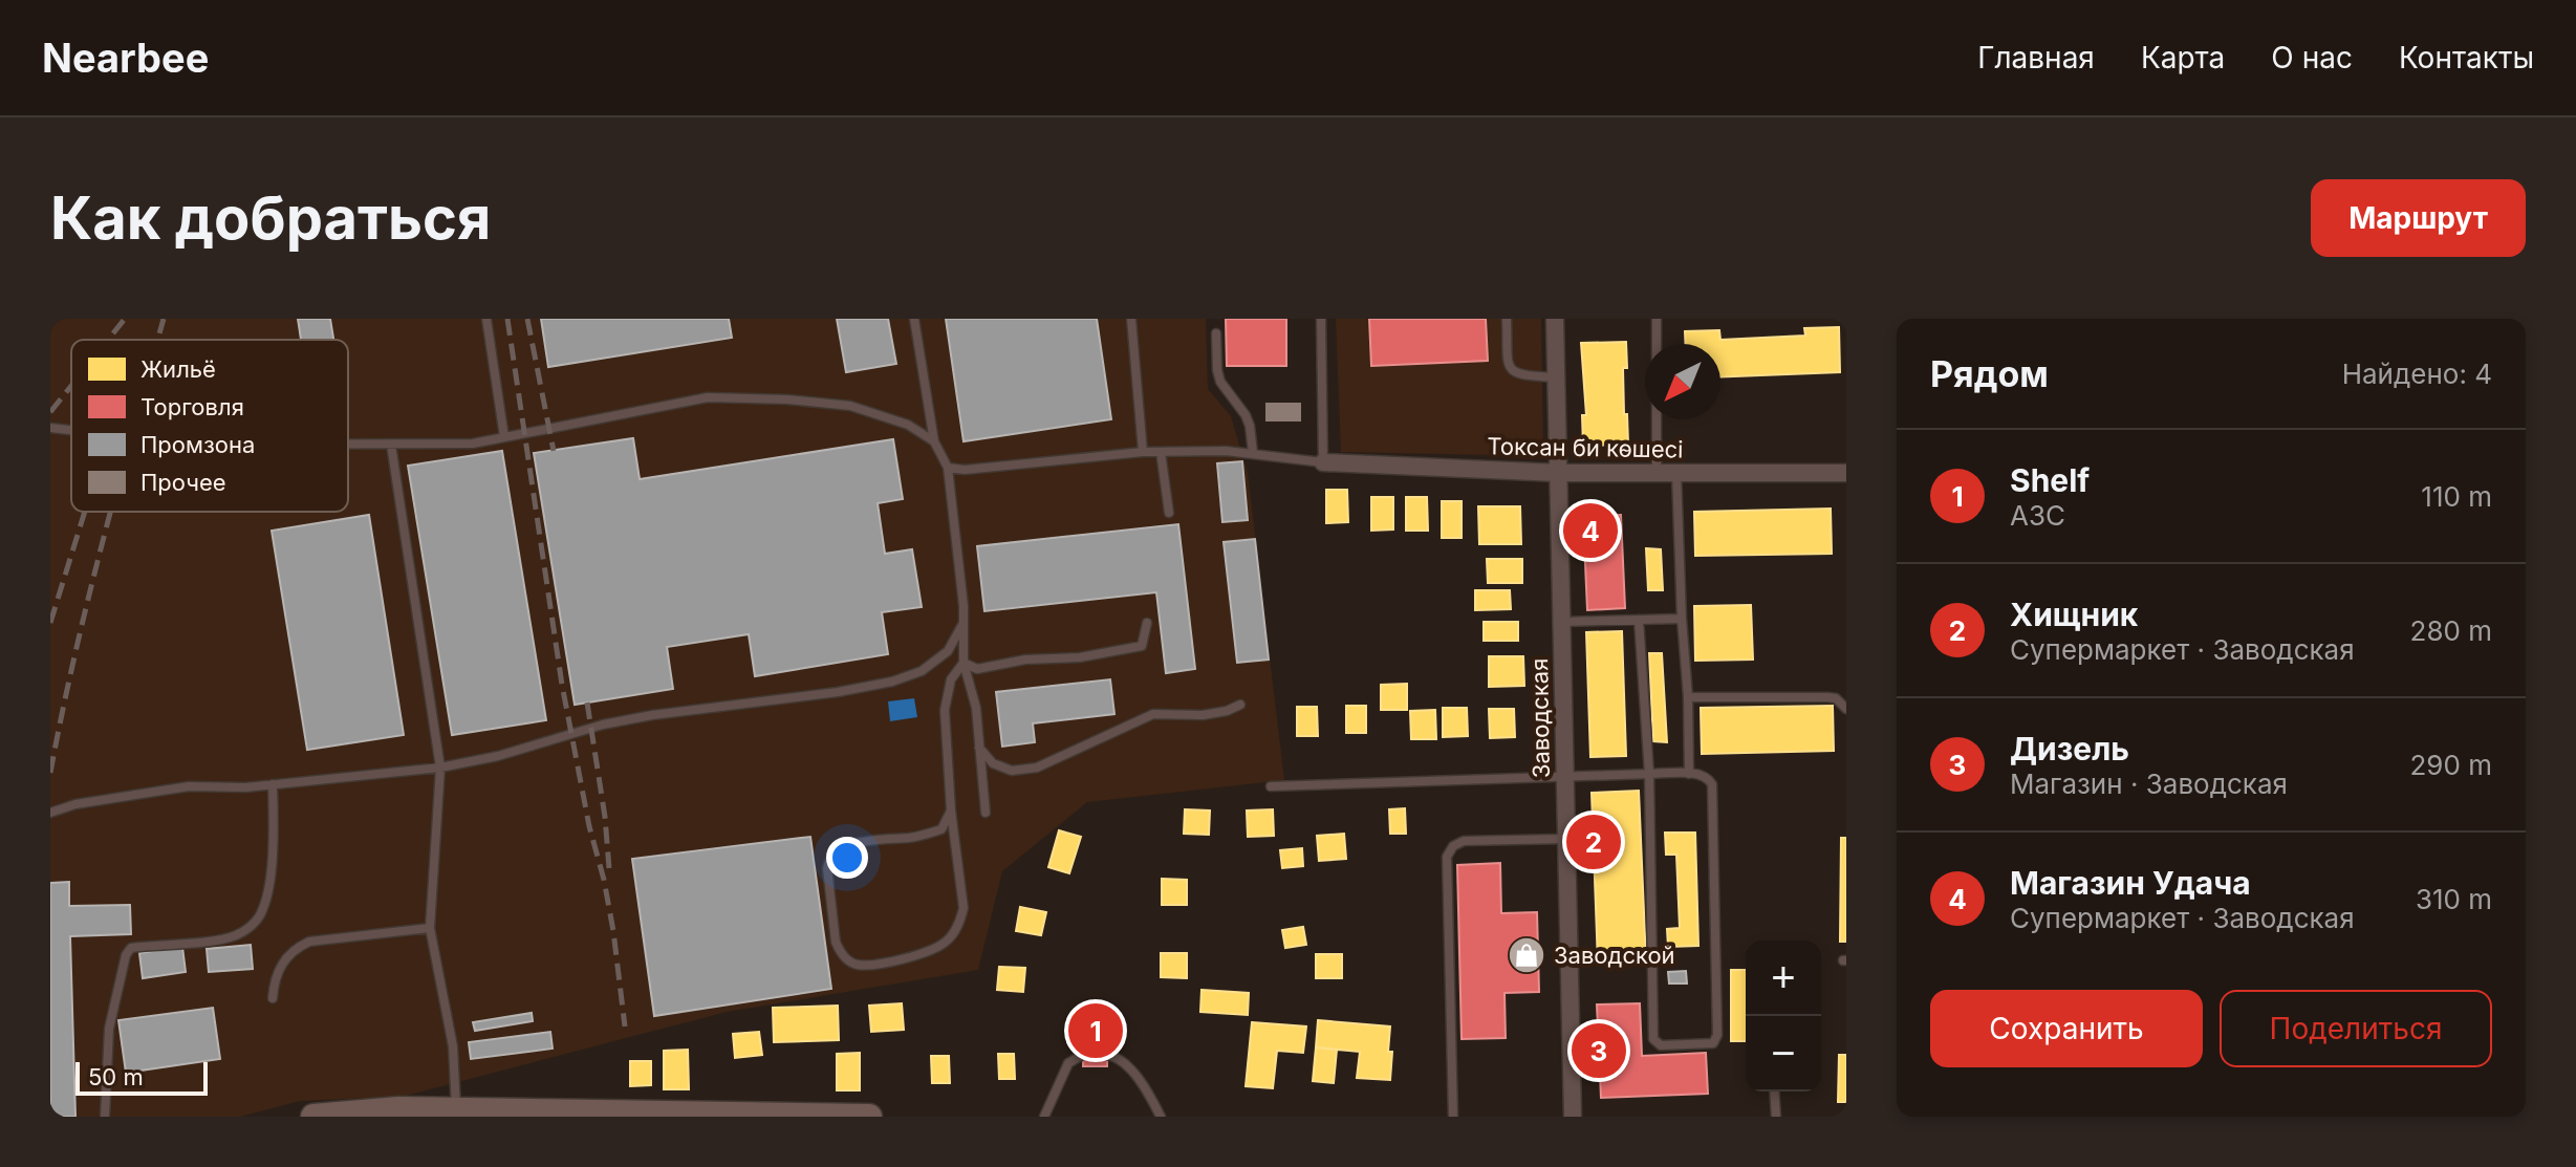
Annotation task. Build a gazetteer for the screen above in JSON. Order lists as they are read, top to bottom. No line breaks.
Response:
{"streets":{"street":["Токсан би көшесі","Заводская"]},"crossings":[["Токсан би көшесі","Заводская"]],"places":{"shop":["Заводской"]},"legend":["Жильё","Торговля","Промзона","Прочее"],"scale_bar":"50 m","north":"bottom left","page":{"header":"Nearbee","nav":["Главная","Карта","О нас","Контакты"],"buttons":["Маршрут",["Сохранить","Поделиться"]],"title":"Как добраться","heading":["Рядом","Найдено: 4"],"list":[{"mark":"1","name":"Shelf","note":"АЗС","value":"110 m"},{"mark":"2","name":"Хищник","note":"Супермаркет · Заводская","value":"280 m"},{"mark":"3","name":"Дизель","note":"Магазин · Заводская","value":"290 m"},{"mark":"4","name":"Магазин Удача","note":"Супермаркет · Заводская","value":"310 m"}],"pins":["4","2","1","3"],"map_buttons":["+","−"],"scale":"50 m"}}
